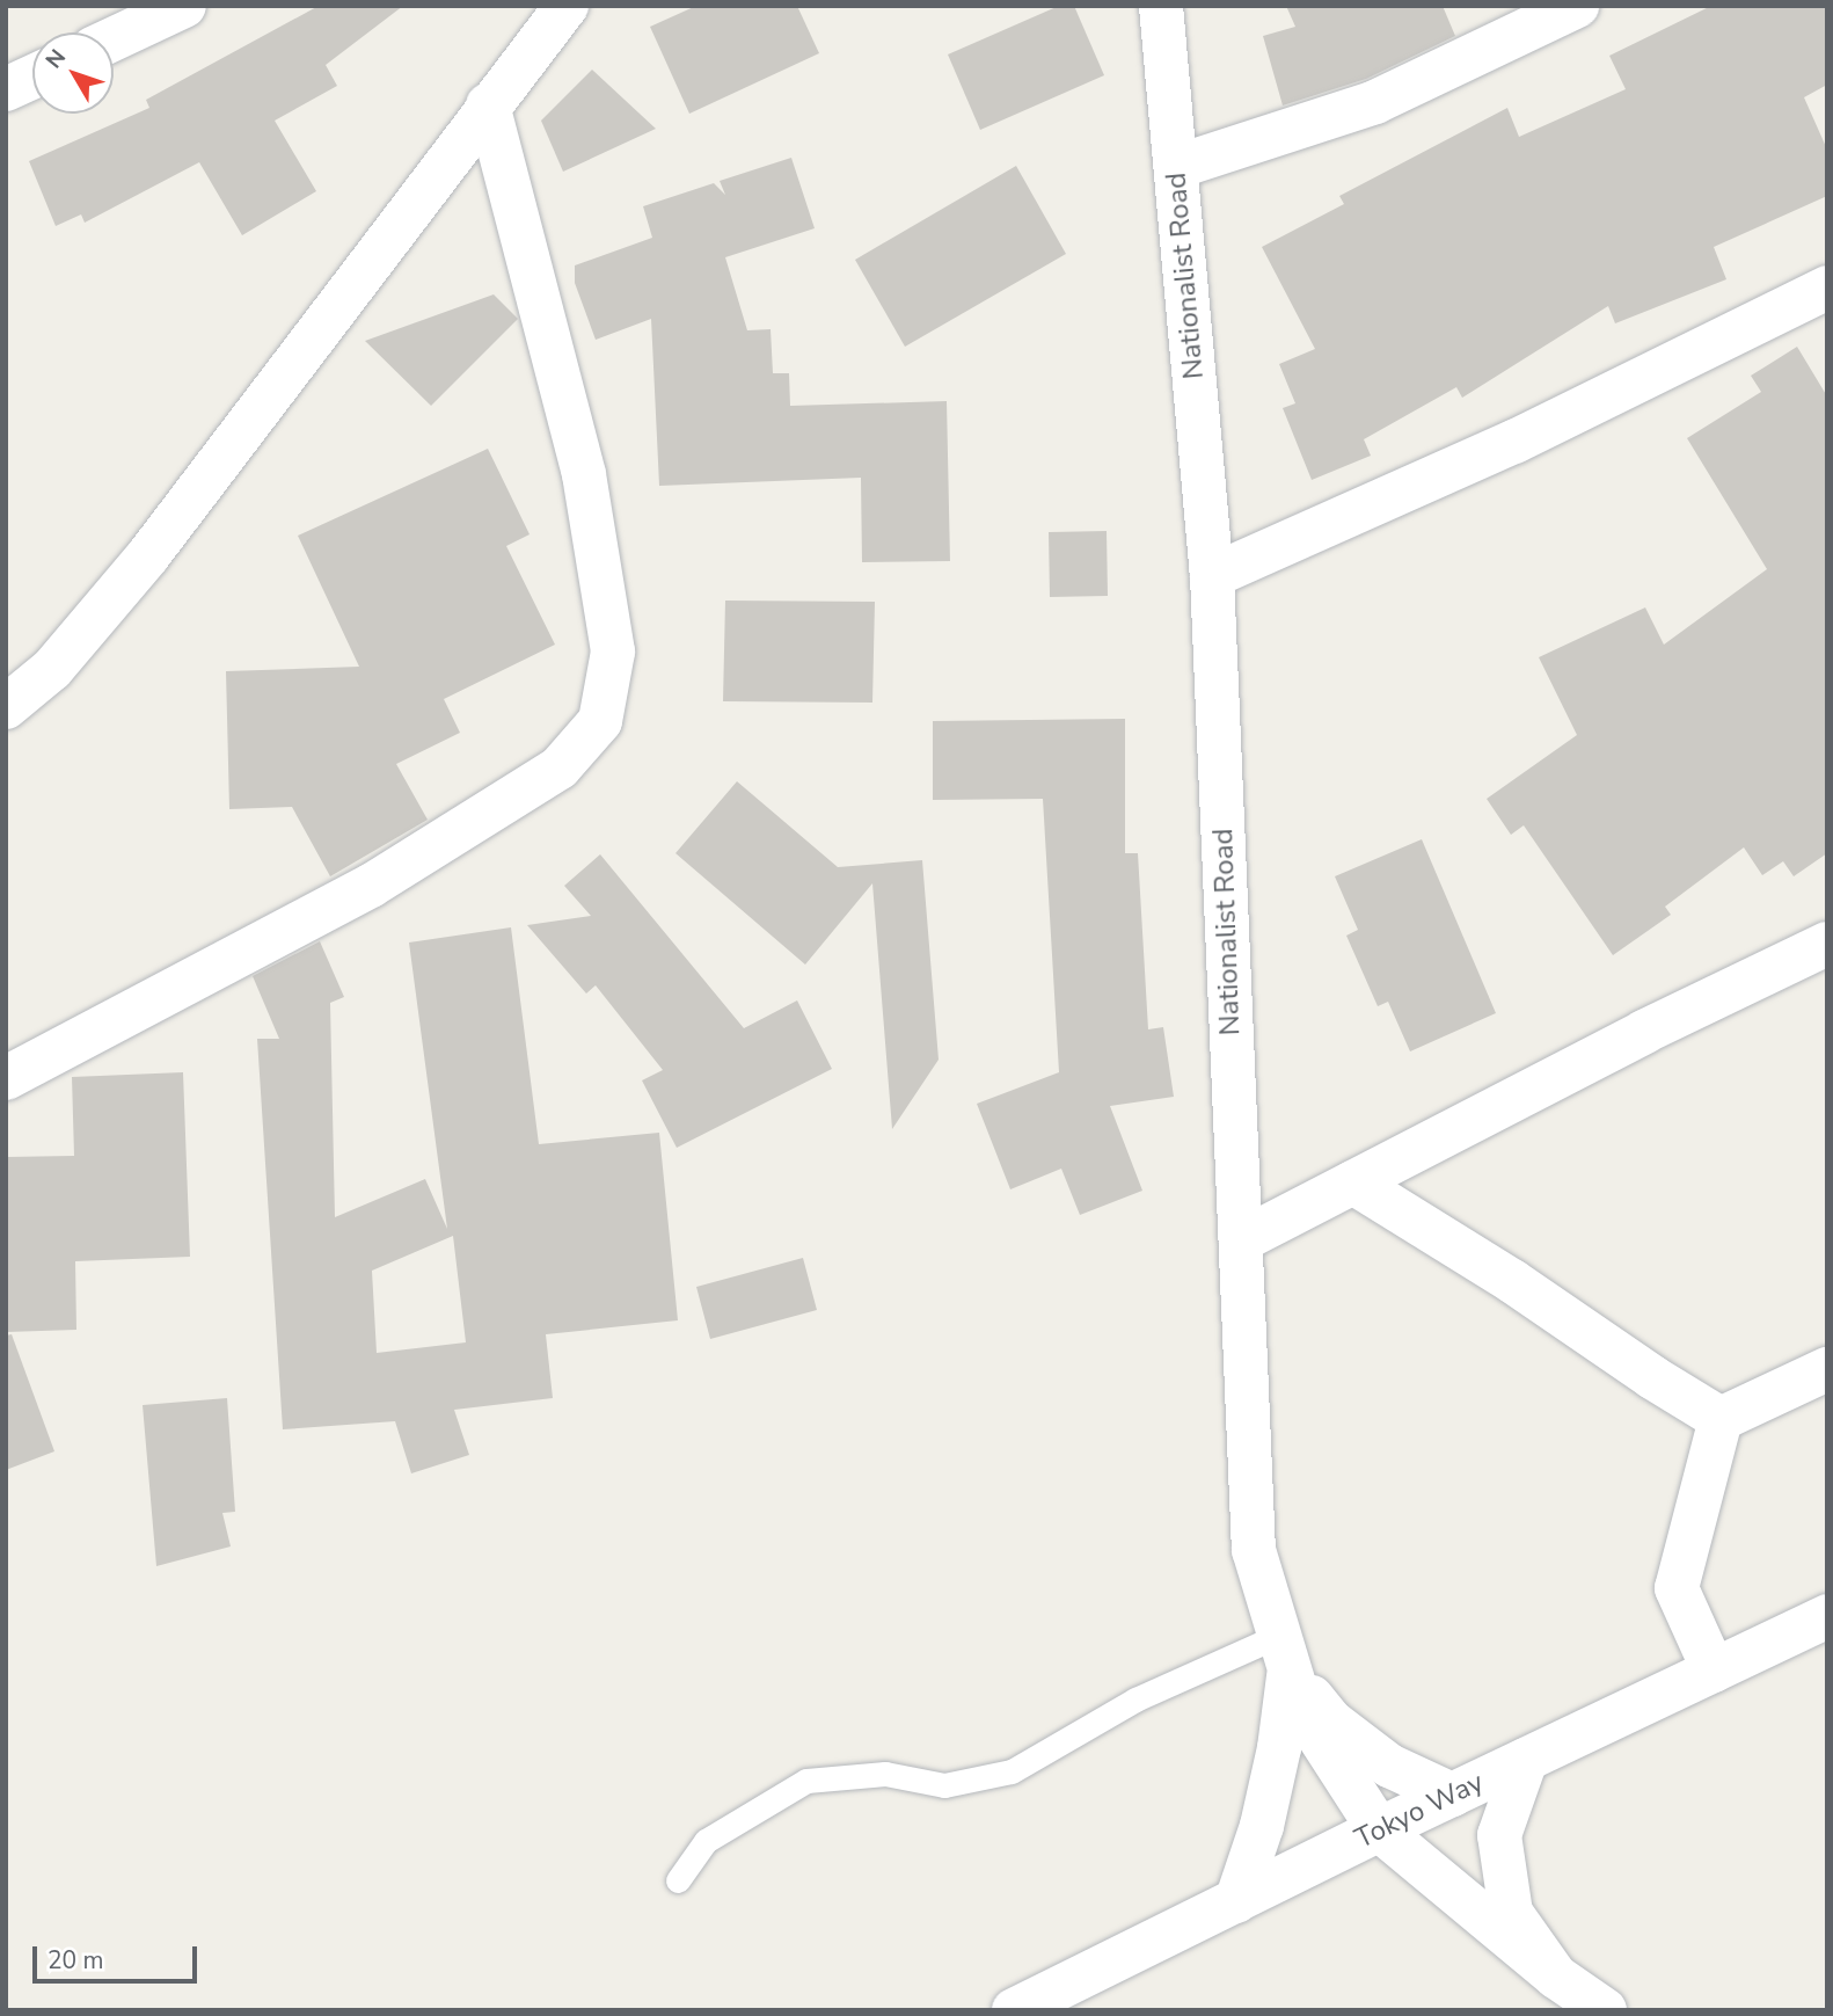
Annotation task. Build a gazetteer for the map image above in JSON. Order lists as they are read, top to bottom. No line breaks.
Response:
{"streets":{"street":["Nationalist Road","Tokyo Way"]},"crossings":[["Nationalist Road","Tokyo Way"]],"scale_bar":"20 m","north":"top left"}
